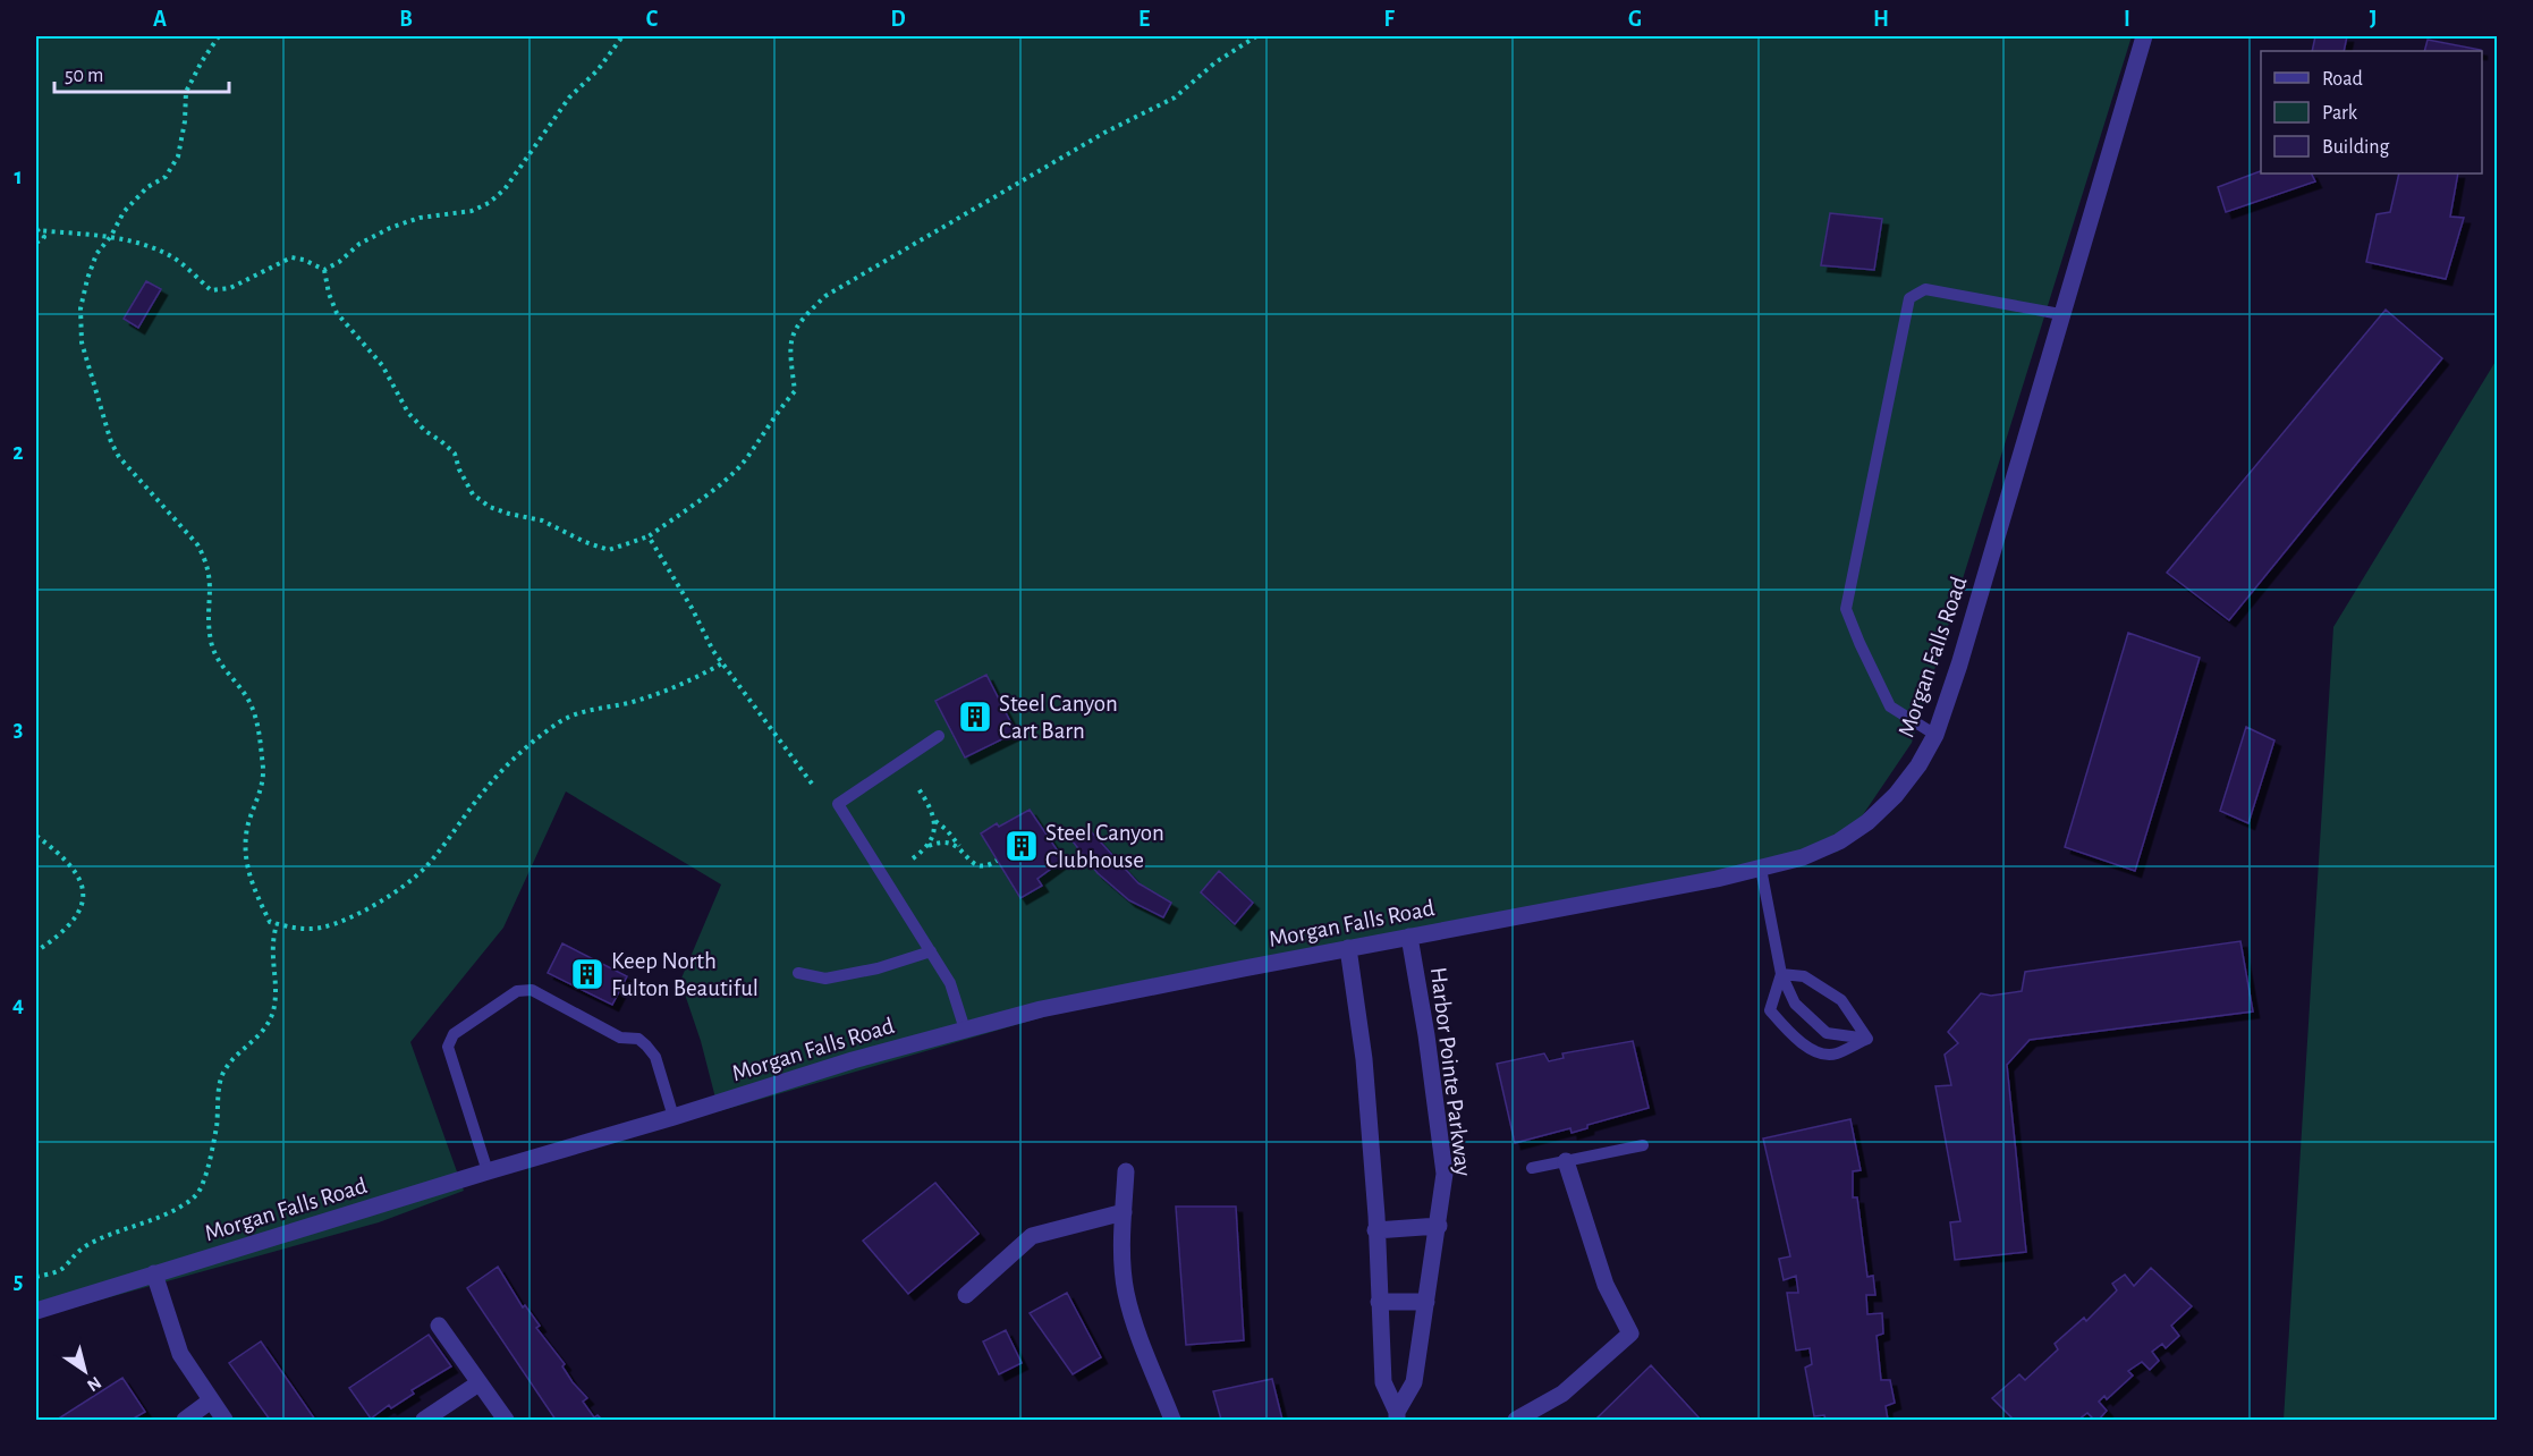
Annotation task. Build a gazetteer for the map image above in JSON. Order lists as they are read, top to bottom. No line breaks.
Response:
{"streets":{"street":["Morgan Falls Road","Harbor Pointe Parkway"]},"crossings":[["Morgan Falls Road","Harbor Pointe Parkway"]],"places":{"building":["Steel Canyon Cart Barn","Steel Canyon Clubhouse","Keep North Fulton Beautiful"]},"legend":["Road","Park","Building"],"scale_bar":"50 m","north":"bottom right","grid":{"columns":["A","B","C","D","E","F","G","H","I","J"],"rows":["1","2","3","4","5"]}}
